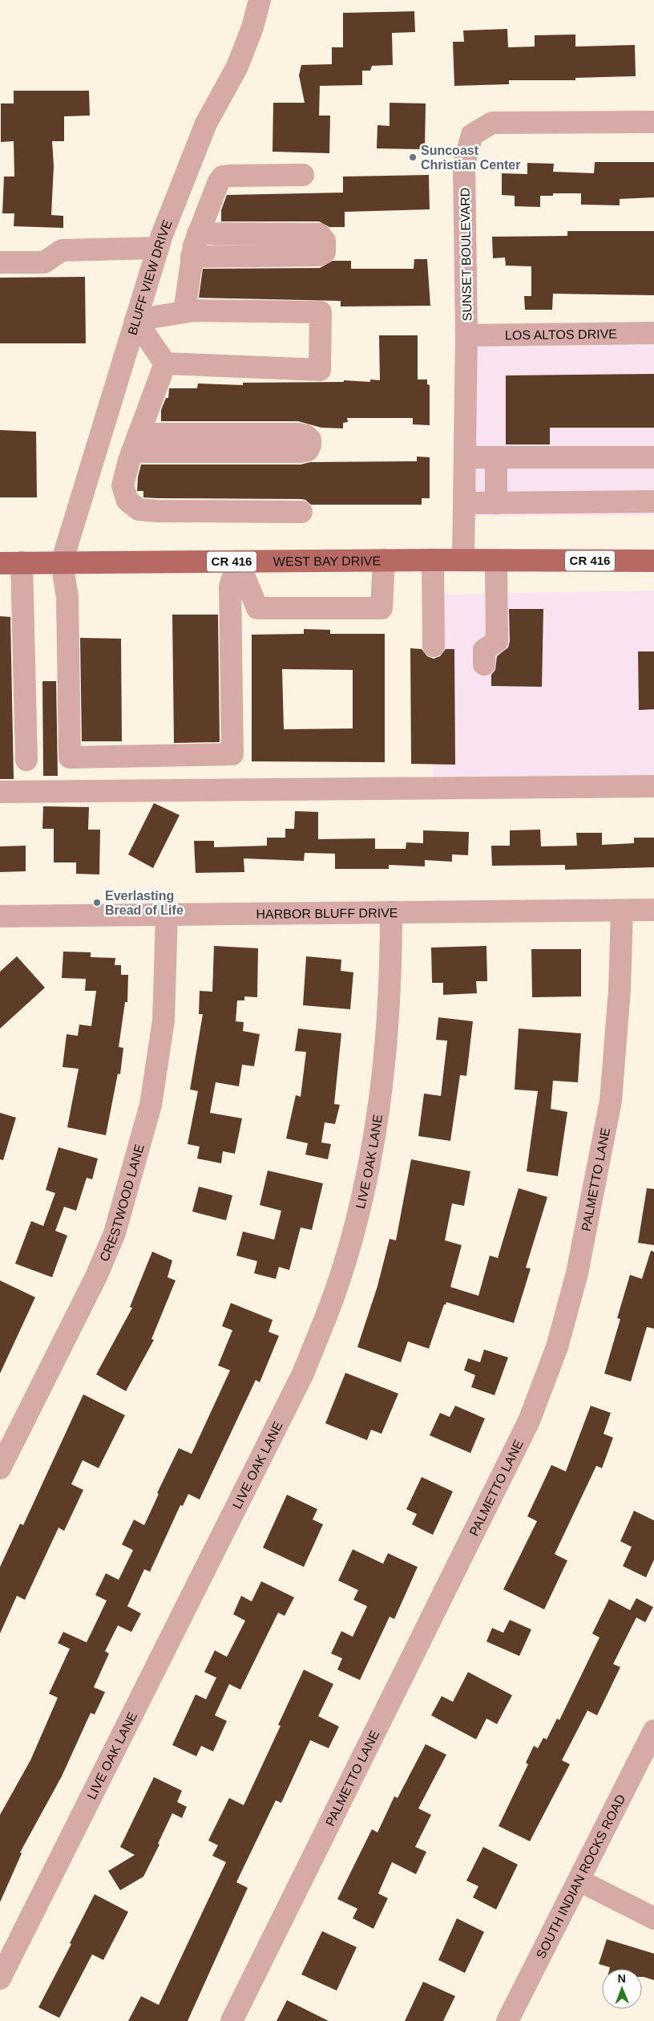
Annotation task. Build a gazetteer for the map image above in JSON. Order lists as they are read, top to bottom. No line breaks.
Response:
{"streets":{"main road":["WEST BAY DRIVE","CR 416"],"street":["SUNSET BOULEVARD","BLUFF VIEW DRIVE","LOS ALTOS DRIVE","HARBOR BLUFF DRIVE","LIVE OAK LANE","PALMETTO LANE","CRESTWOOD LANE","SOUTH INDIAN ROCKS ROAD"]},"crossings":[["SUNSET BOULEVARD","LOS ALTOS DRIVE"],["SUNSET BOULEVARD","WEST BAY DRIVE"],["BLUFF VIEW DRIVE","WEST BAY DRIVE"],["HARBOR BLUFF DRIVE","LIVE OAK LANE"],["HARBOR BLUFF DRIVE","PALMETTO LANE"],["HARBOR BLUFF DRIVE","CRESTWOOD LANE"]],"places":["Suncoast Christian Center","Everlasting Bread of Life"],"north":"top"}
